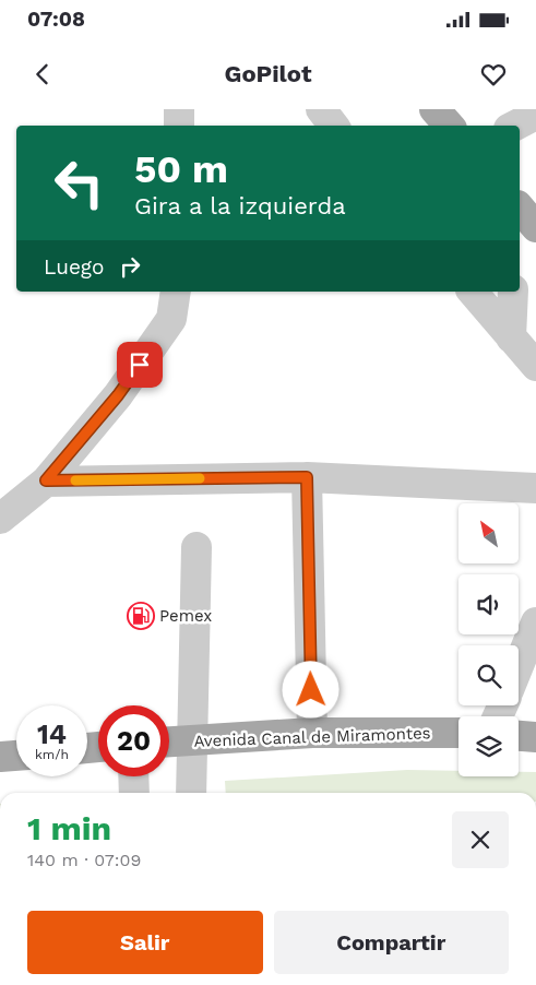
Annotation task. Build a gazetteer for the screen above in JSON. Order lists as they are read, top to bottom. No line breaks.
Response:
{"streets":{"main road":["Avenida Canal de Miramontes"]},"places":{"fuel station":["Pemex"]},"north":"top left","page":{"status":"07:08","header":"GoPilot","turn":["50 m","Gira a la izquierda"],"then":"Luego","speed":"14 km/h","limit":"20","heading":["1 min","140 m · 07:09"],"buttons":["Salir","Compartir"]}}
